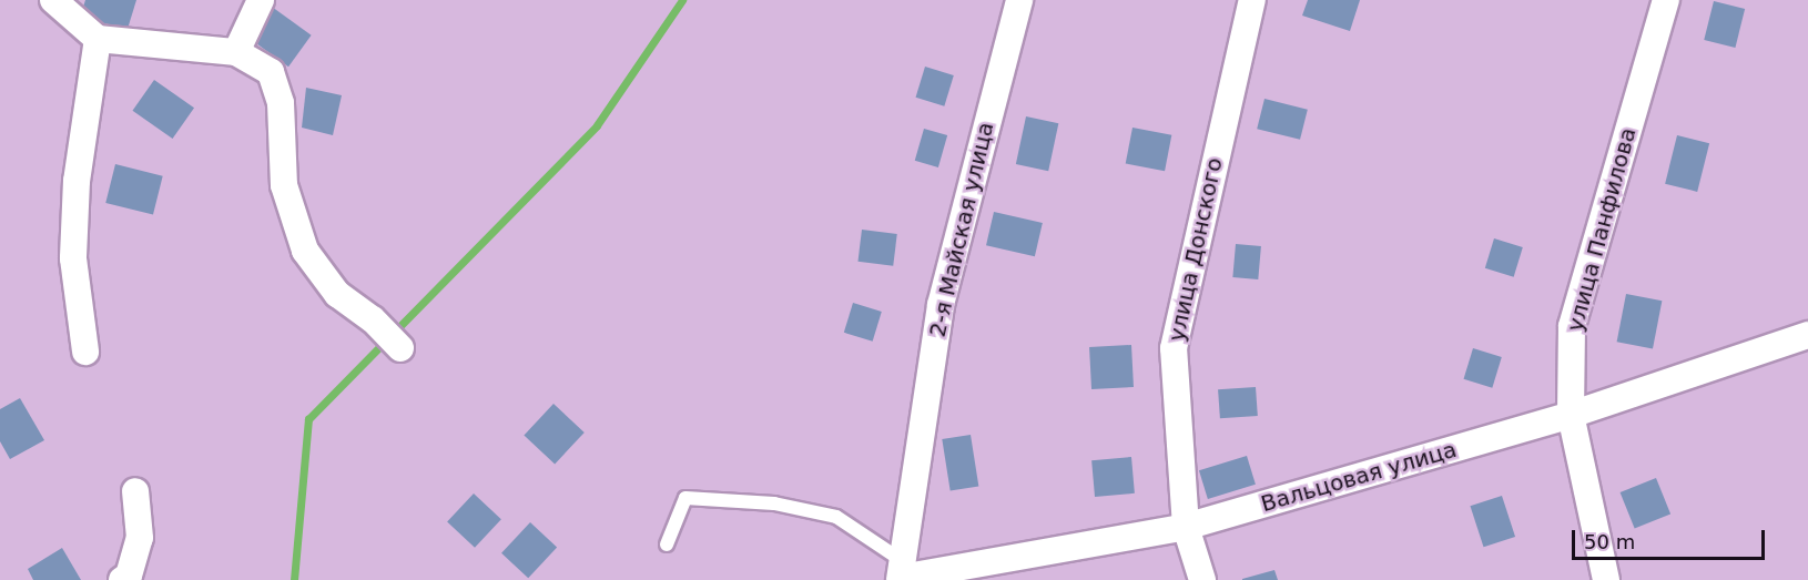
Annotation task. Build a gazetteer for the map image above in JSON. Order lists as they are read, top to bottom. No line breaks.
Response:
{"streets":{"street":["2-я Майская улица","улица Панфилова","улица Донского","Вальцовая улица"]},"crossings":[["2-я Майская улица","Вальцовая улица"],["улица Панфилова","Вальцовая улица"],["улица Донского","Вальцовая улица"]],"scale_bar":"50 m"}
